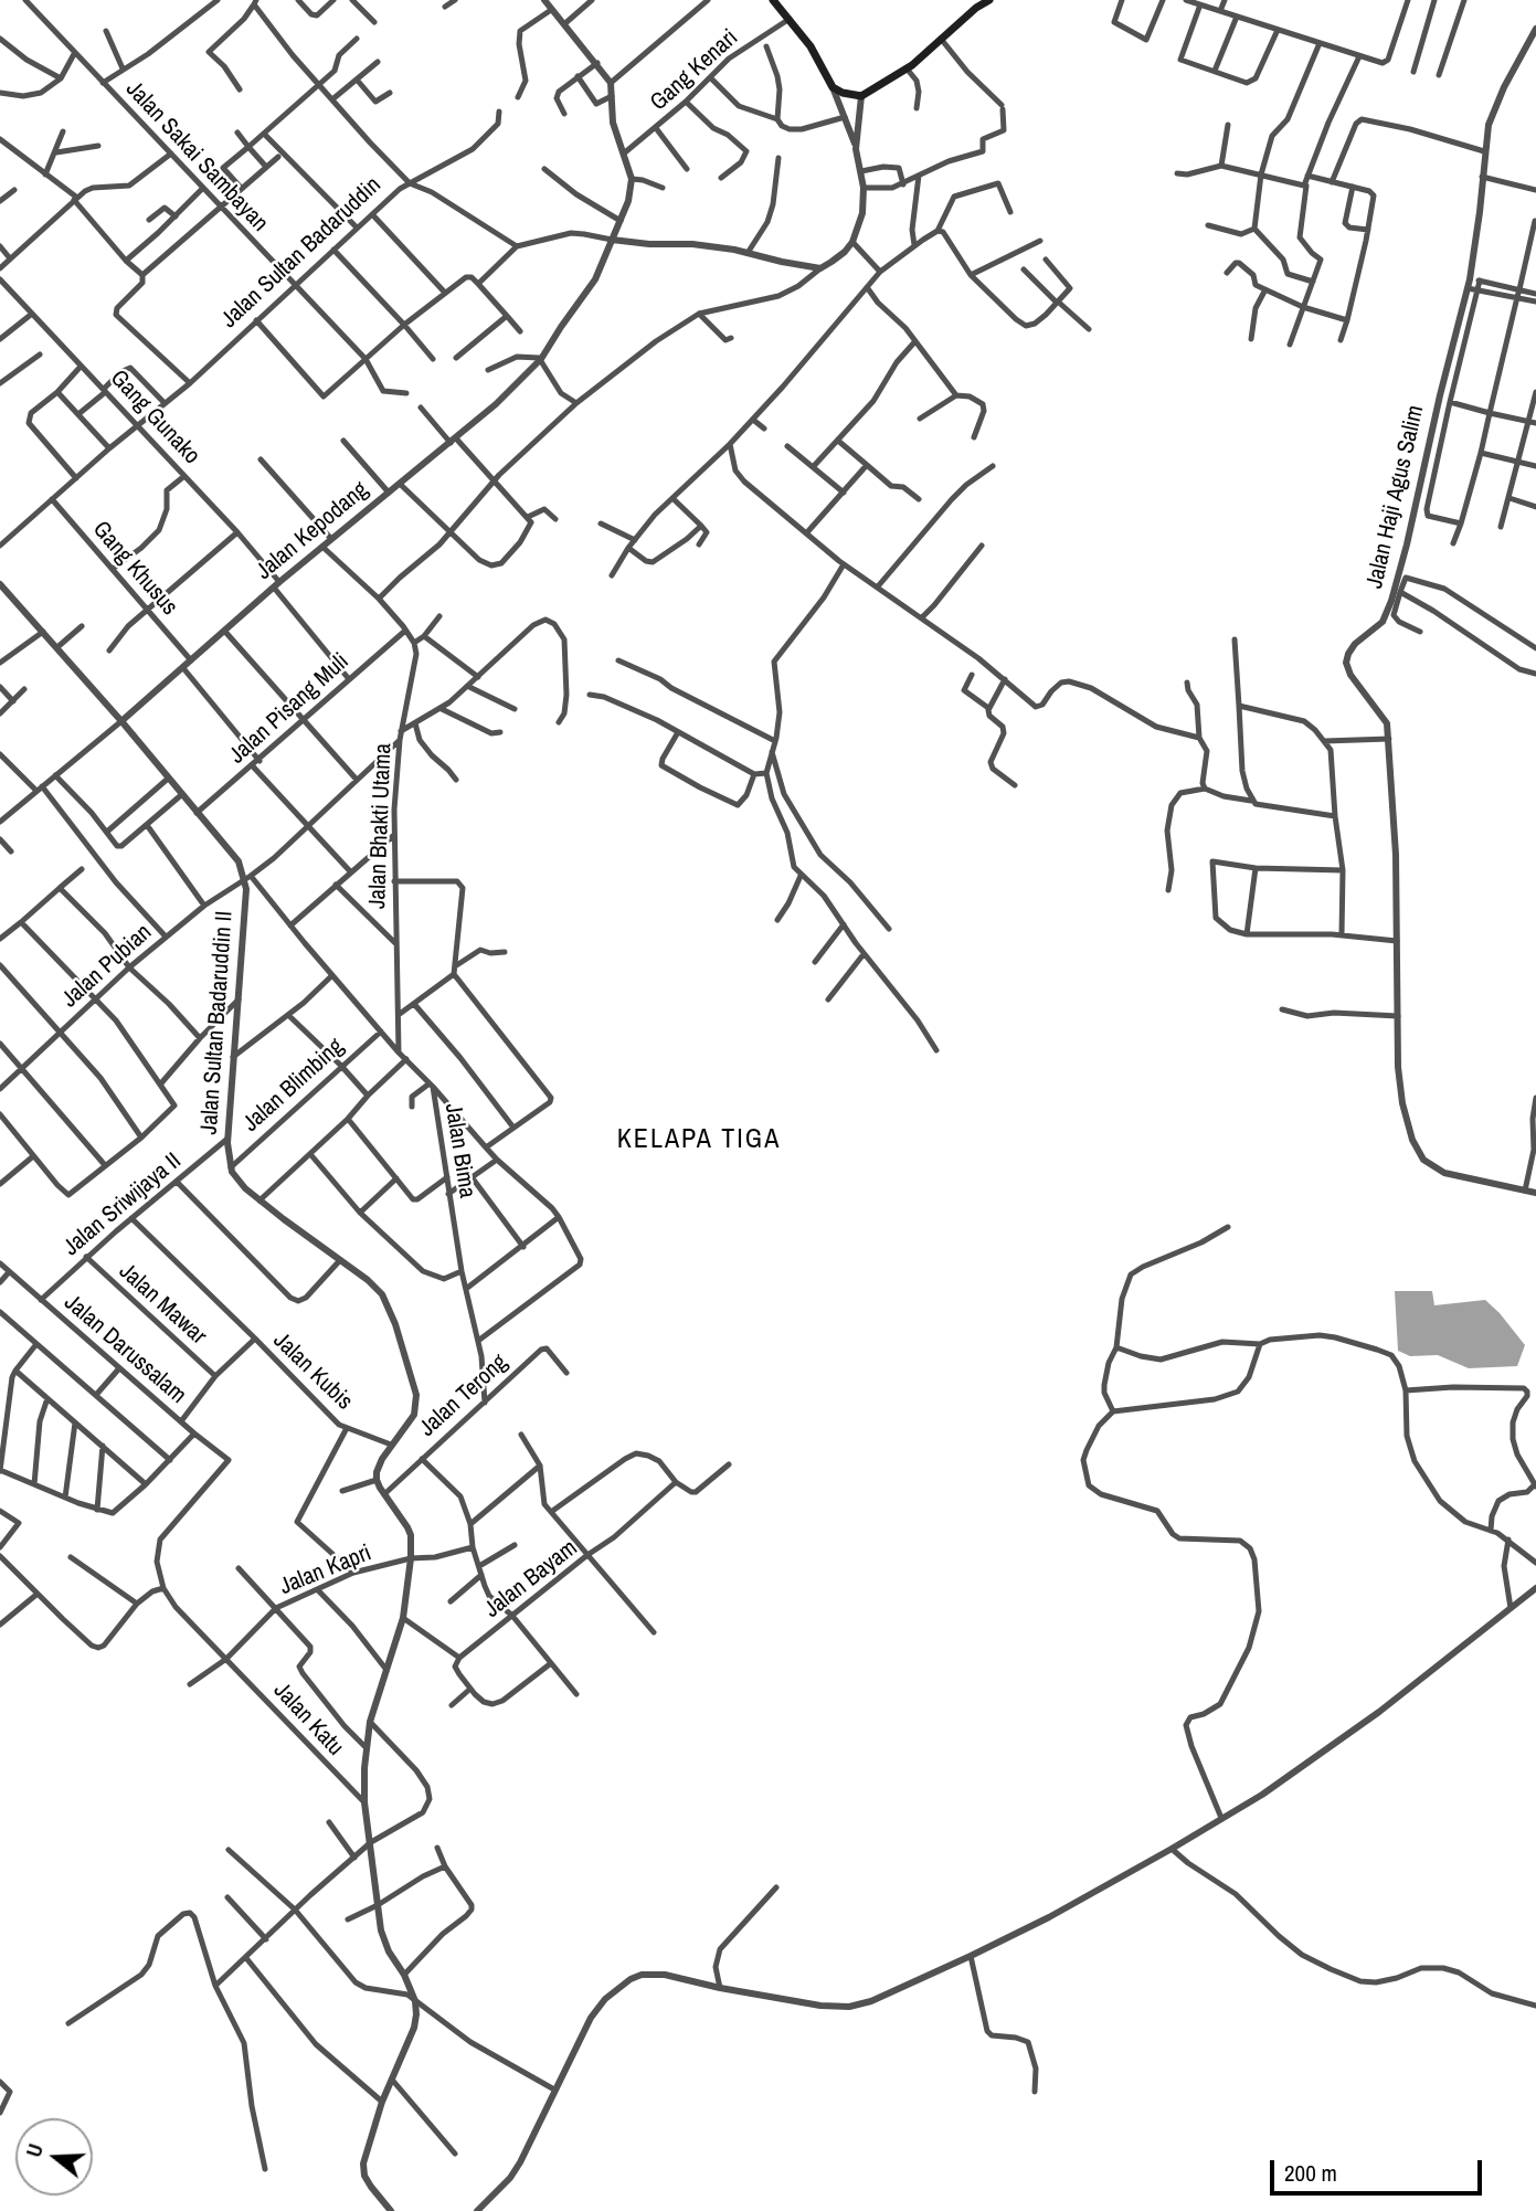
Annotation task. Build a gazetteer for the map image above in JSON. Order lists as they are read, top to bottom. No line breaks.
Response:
{"streets":{"street":["Gang Kenari","Jalan Sakai Sambayan","Jalan Sultan Badaruddin","Gang Gunako","Jalan Haji Agus Salim","Jalan Kepodang","Gang Khusus","Jalan Pisang Muli","Jalan Bhakti Utama","Jalan Pubian","Jalan Sultan Badaruddin II","Jalan Blimbing","Jalan Bima","Jalan Sriwijaya II","Jalan Mawar","Jalan Darussalam","Jalan Kubis","Jalan Terong","Jalan Kapri","Jalan Bayam","Jalan Katu"]},"crossings":[["Jalan Sakai Sambayan","Jalan Sultan Badaruddin"],["Jalan Sultan Badaruddin","Gang Gunako"],["Jalan Sultan Badaruddin","Gang Khusus"],["Gang Gunako","Jalan Kepodang"],["Gang Gunako","Jalan Pisang Muli"],["Jalan Kepodang","Gang Khusus"],["Jalan Kepodang","Jalan Sultan Badaruddin II"],["Jalan Pisang Muli","Jalan Sultan Badaruddin II"],["Jalan Bhakti Utama","Jalan Pubian"],["Jalan Bhakti Utama","Jalan Bima"],["Jalan Pubian","Jalan Sultan Badaruddin II"],["Jalan Pubian","Jalan Bima"],["Jalan Sultan Badaruddin II","Jalan Blimbing"],["Jalan Sultan Badaruddin II","Jalan Bima"],["Jalan Sultan Badaruddin II","Jalan Sriwijaya II"],["Jalan Sultan Badaruddin II","Jalan Kubis"],["Jalan Blimbing","Jalan Bima"],["Jalan Bima","Jalan Terong"],["Jalan Sriwijaya II","Jalan Mawar"],["Jalan Sriwijaya II","Jalan Darussalam"],["Jalan Sriwijaya II","Jalan Kubis"],["Jalan Darussalam","Jalan Katu"],["Jalan Kapri","Jalan Katu"]],"districts":["KELAPA TIGA"],"scale_bar":"200 m","north":"left"}
